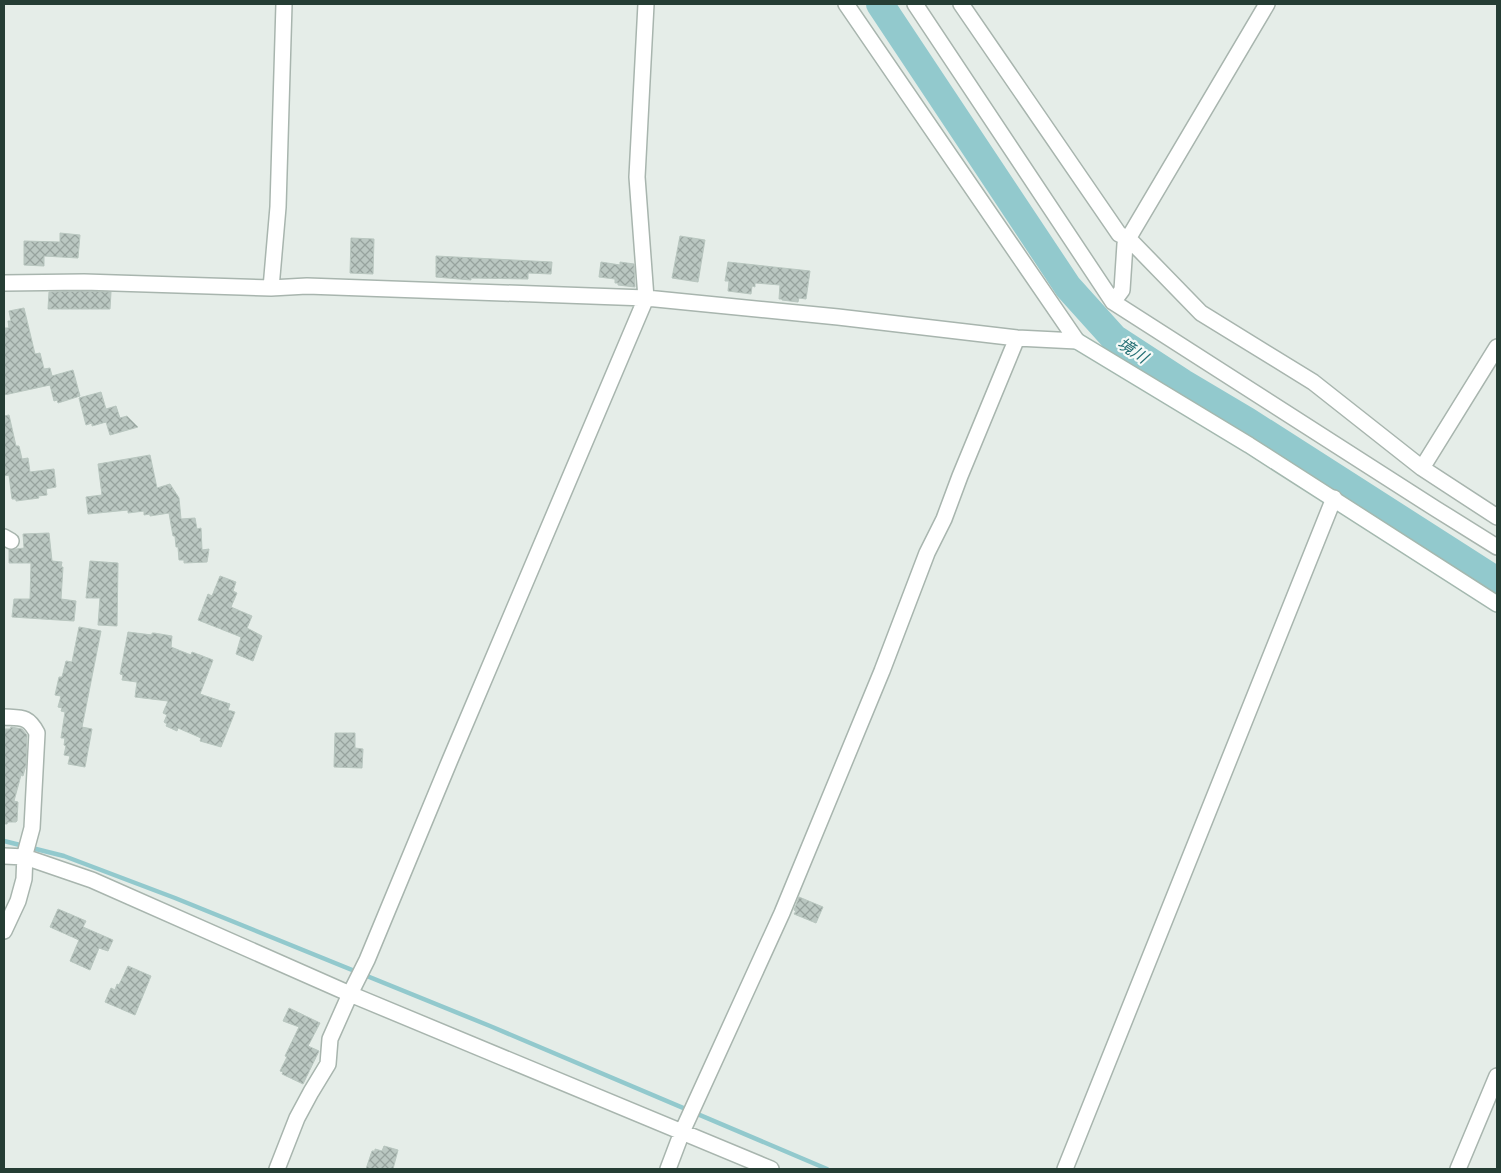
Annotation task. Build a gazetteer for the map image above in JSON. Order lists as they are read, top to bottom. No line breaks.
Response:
{"water":["境川"]}
